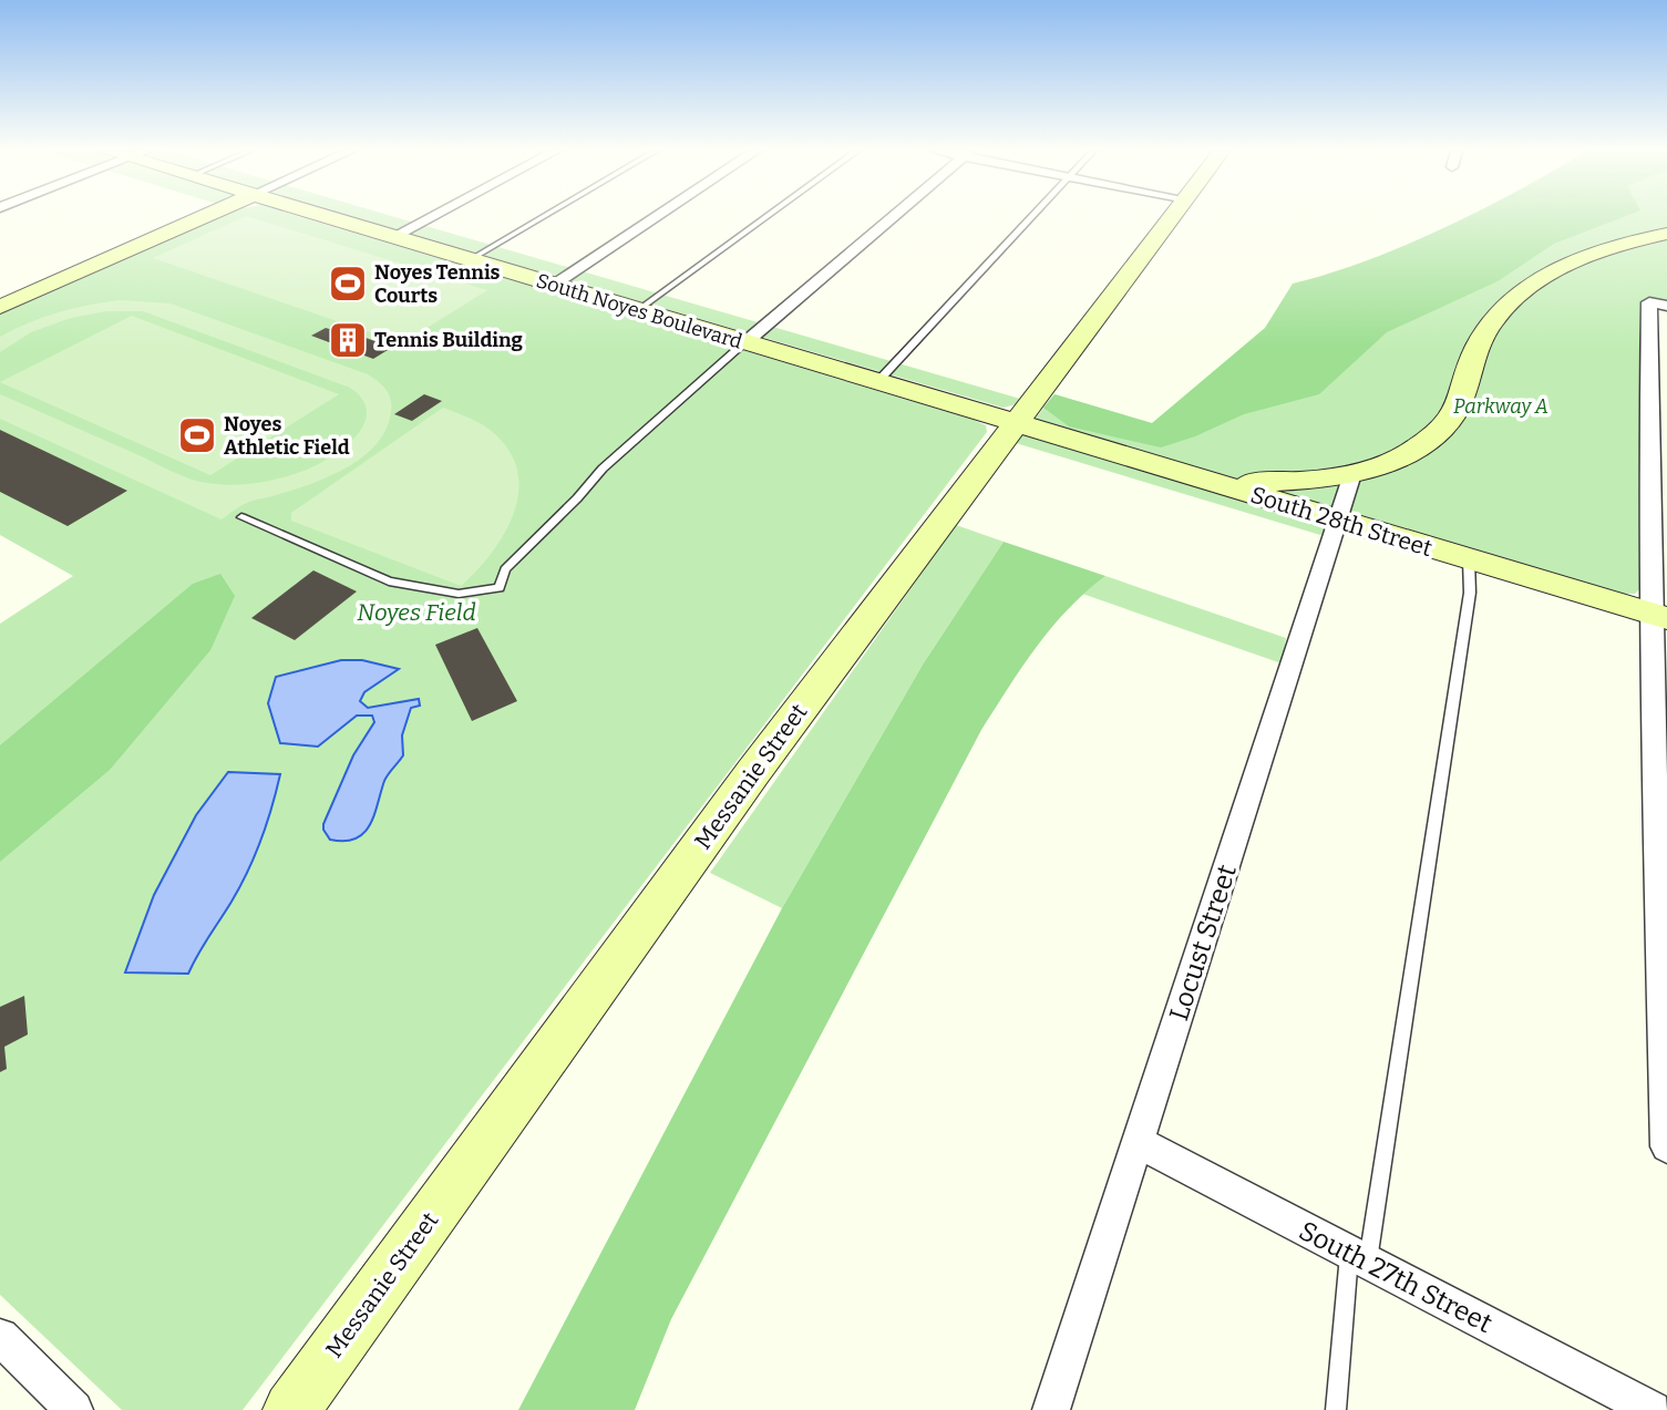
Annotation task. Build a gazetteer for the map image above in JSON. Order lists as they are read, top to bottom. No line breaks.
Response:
{"streets":{"street":["South Noyes Boulevard","South 28th Street","Messanie Street","Locust Street","South 27th Street"]},"crossings":[["South Noyes Boulevard","South 28th Street"],["South Noyes Boulevard","Messanie Street"],["South 28th Street","Messanie Street"],["South 28th Street","Locust Street"],["Locust Street","South 27th Street"]],"parks":["Parkway A","Noyes Field"],"places":{"sports":["Noyes Tennis Courts","Noyes Athletic Field"],"building":["Tennis Building"]}}
